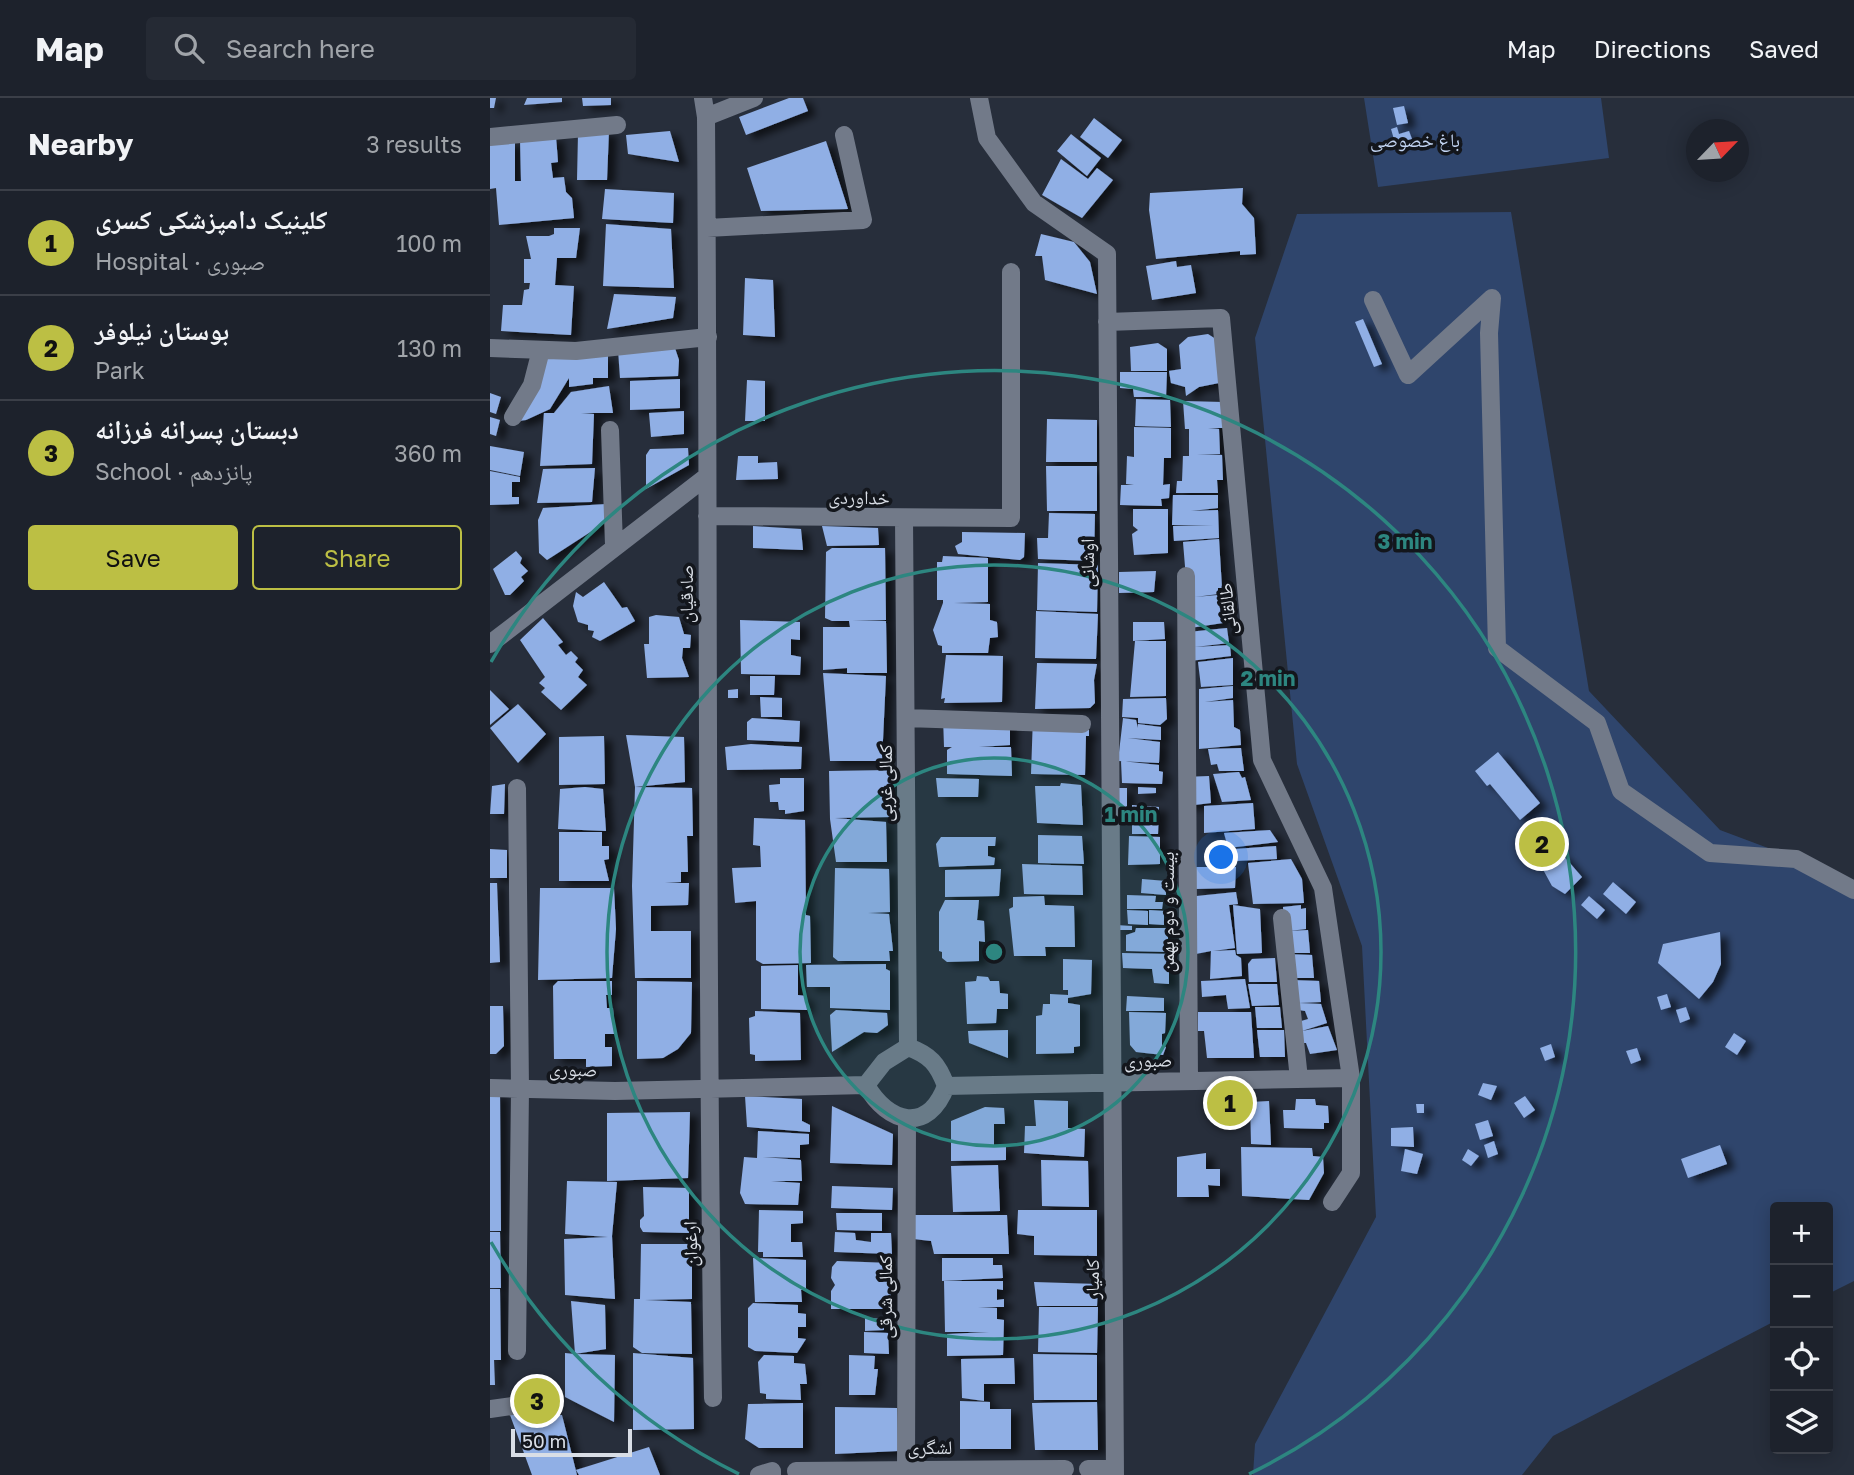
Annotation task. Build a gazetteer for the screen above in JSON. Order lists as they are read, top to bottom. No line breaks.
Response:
{"streets":{"street":["خداوردی","اوشانی","صادقیان","طالقانی","کمالی غربی","بیست و دوم بهمن","صبوری","ارغوان","کامیار","کمالی شرقی","لشگری"]},"crossings":[["خداوردی","صادقیان"],["خداوردی","کمالی غربی"],["اوشانی","طالقانی"],["اوشانی","صبوری"],["اوشانی","کامیار"],["صادقیان","صبوری"],["صادقیان","ارغوان"],["طالقانی","صبوری"],["کمالی غربی","صبوری"],["کمالی غربی","کمالی شرقی"],["بیست و دوم بهمن","صبوری"],["صبوری","ارغوان"],["صبوری","کامیار"],["صبوری","کمالی شرقی"],["کمالی شرقی","لشگری"]],"parks":["باغ خصوصی"],"scale_bar":"50 m","north":"top right","page":{"header":"Map","search":"Search here","nav":["Map","Directions","Saved"],"heading":["Nearby","3 results"],"list":[{"mark":"1","name":"کلینیک دامپزشکی کسری","note":"Hospital · صبوری","value":"100 m"},{"mark":"2","name":"بوستان نیلوفر","note":"Park","value":"130 m"},{"mark":"3","name":"دبستان پسرانه فرزانه","note":"School · پانزدهم","value":"360 m"}],"buttons":["Save","Share"],"pins":["2","1","3"],"map_buttons":["+","−"],"scale":"50 m"},"rings":["3 min","2 min","1 min"]}
